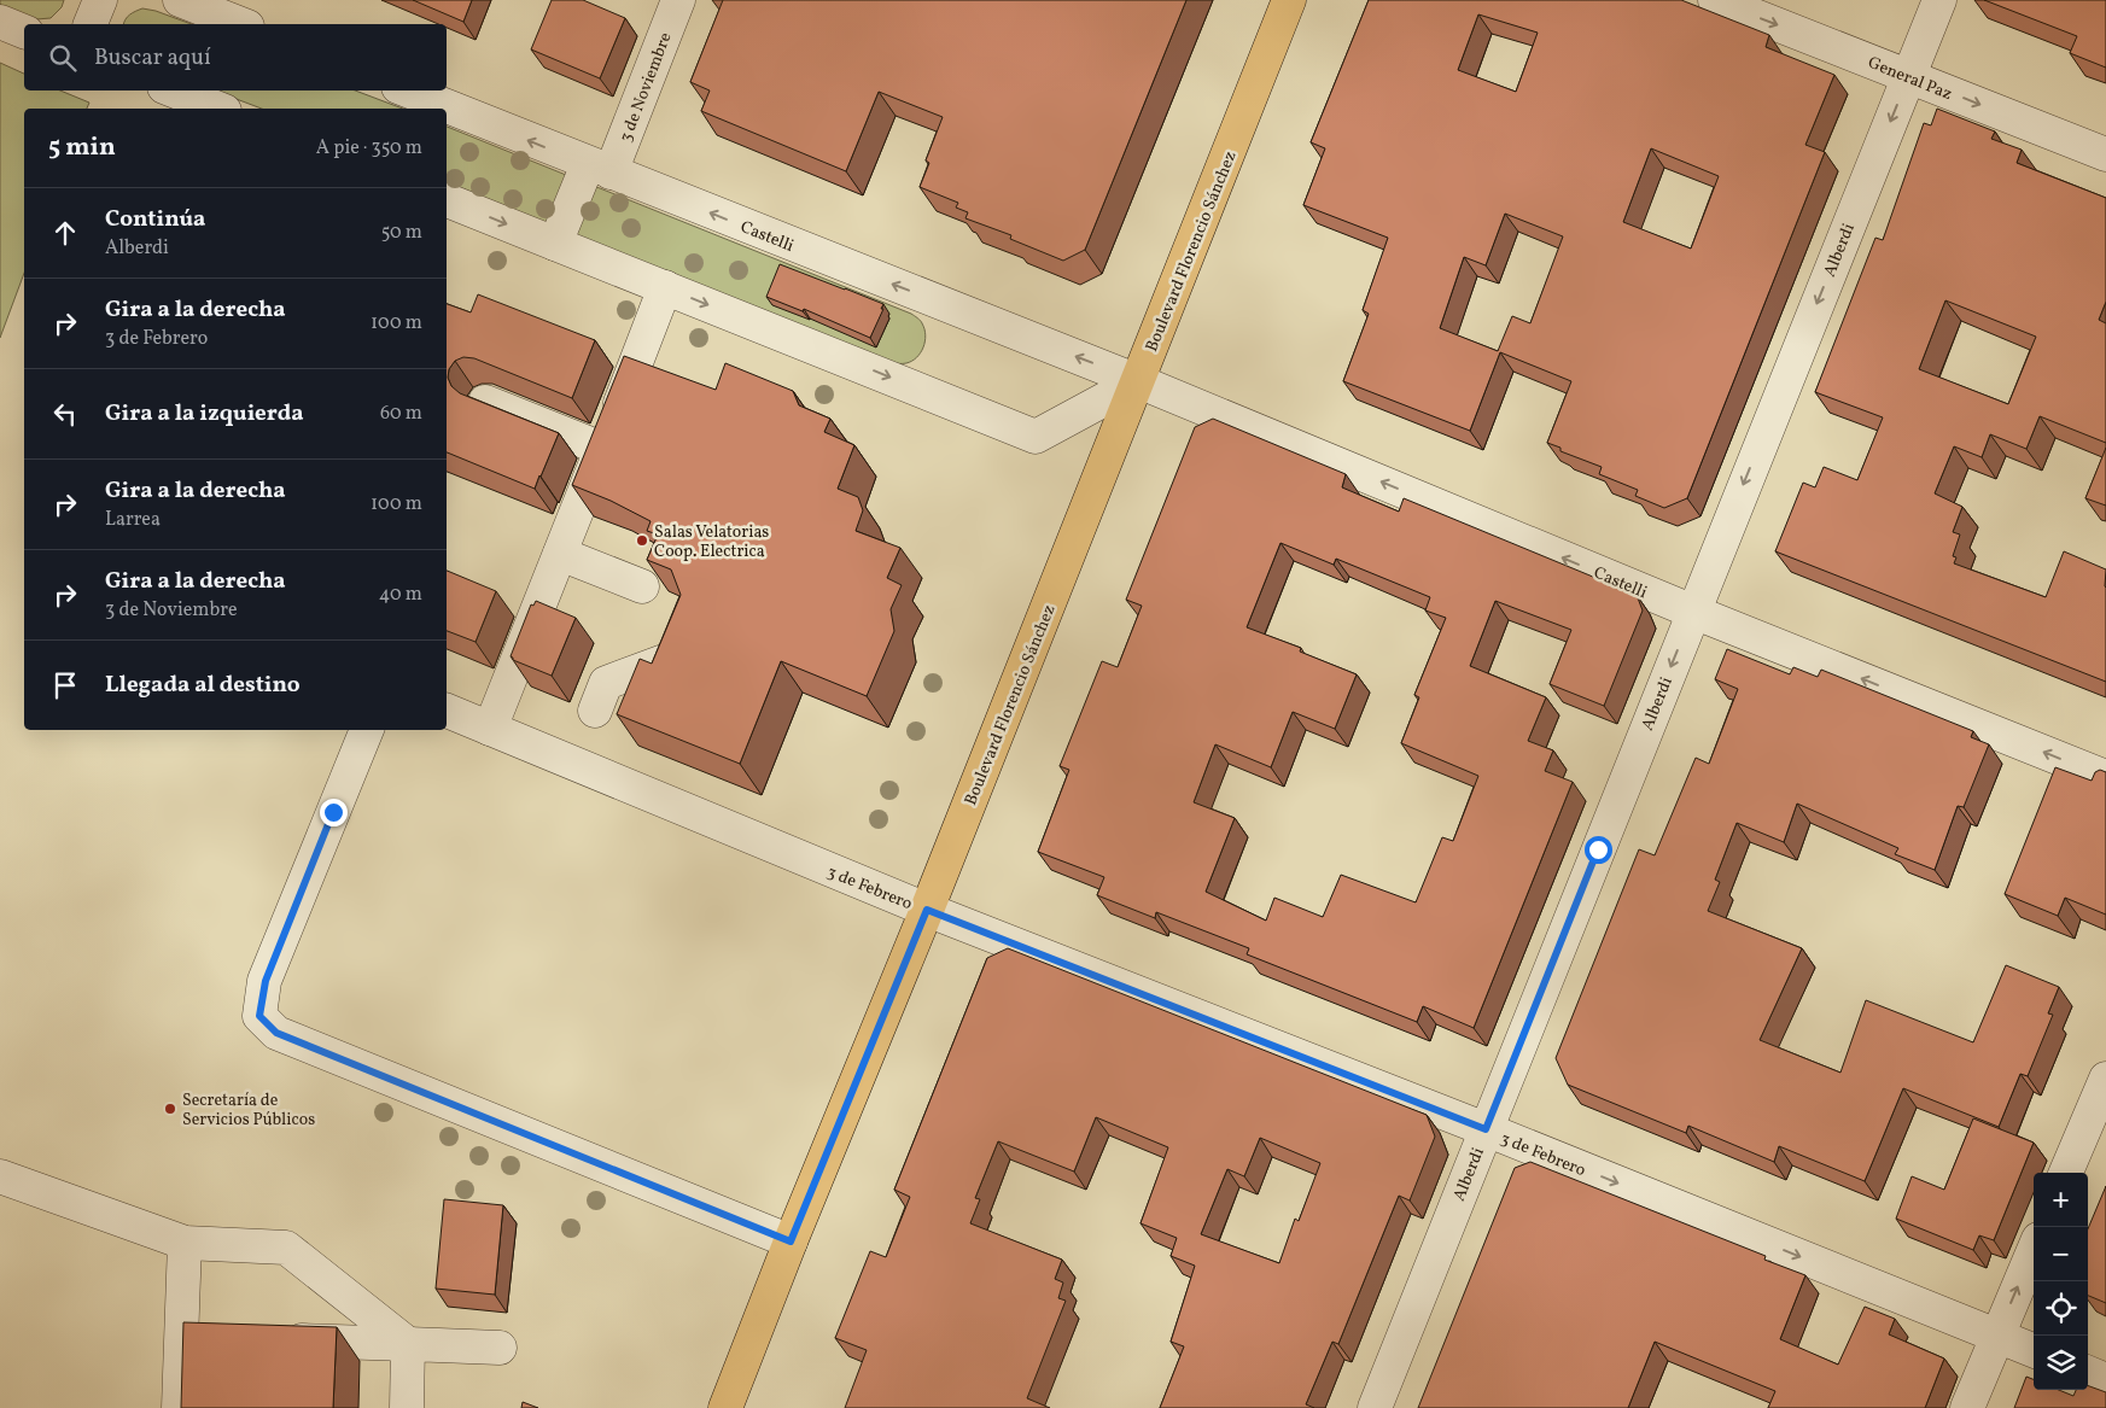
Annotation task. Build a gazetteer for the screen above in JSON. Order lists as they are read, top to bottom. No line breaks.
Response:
{"streets":{"main road":["Boulevard Florencio Sánchez"],"street":["General Paz","3 de Noviembre","Castelli","Alberdi","3 de Febrero"]},"crossings":[["General Paz","Alberdi"],["3 de Noviembre","Castelli"],["Castelli","Alberdi"],["Castelli","Boulevard Florencio Sánchez"],["Alberdi","3 de Febrero"],["Boulevard Florencio Sánchez","3 de Febrero"]],"one_way":["General Paz","Alberdi"],"places":["Salas Velatorias Coop. Electrica","Secretaría de Servicios Públicos"],"page":{"search":"Buscar aquí","heading":["5 min","A pie · 350 m"],"list":[["Continúa","Alberdi","50 m"],["Gira a la derecha","3 de Febrero","100 m"],["Gira a la izquierda","60 m"],["Gira a la derecha","Larrea","100 m"],["Gira a la derecha","3 de Noviembre","40 m"],"Llegada al destino"],"map_buttons":["+","−"]}}
